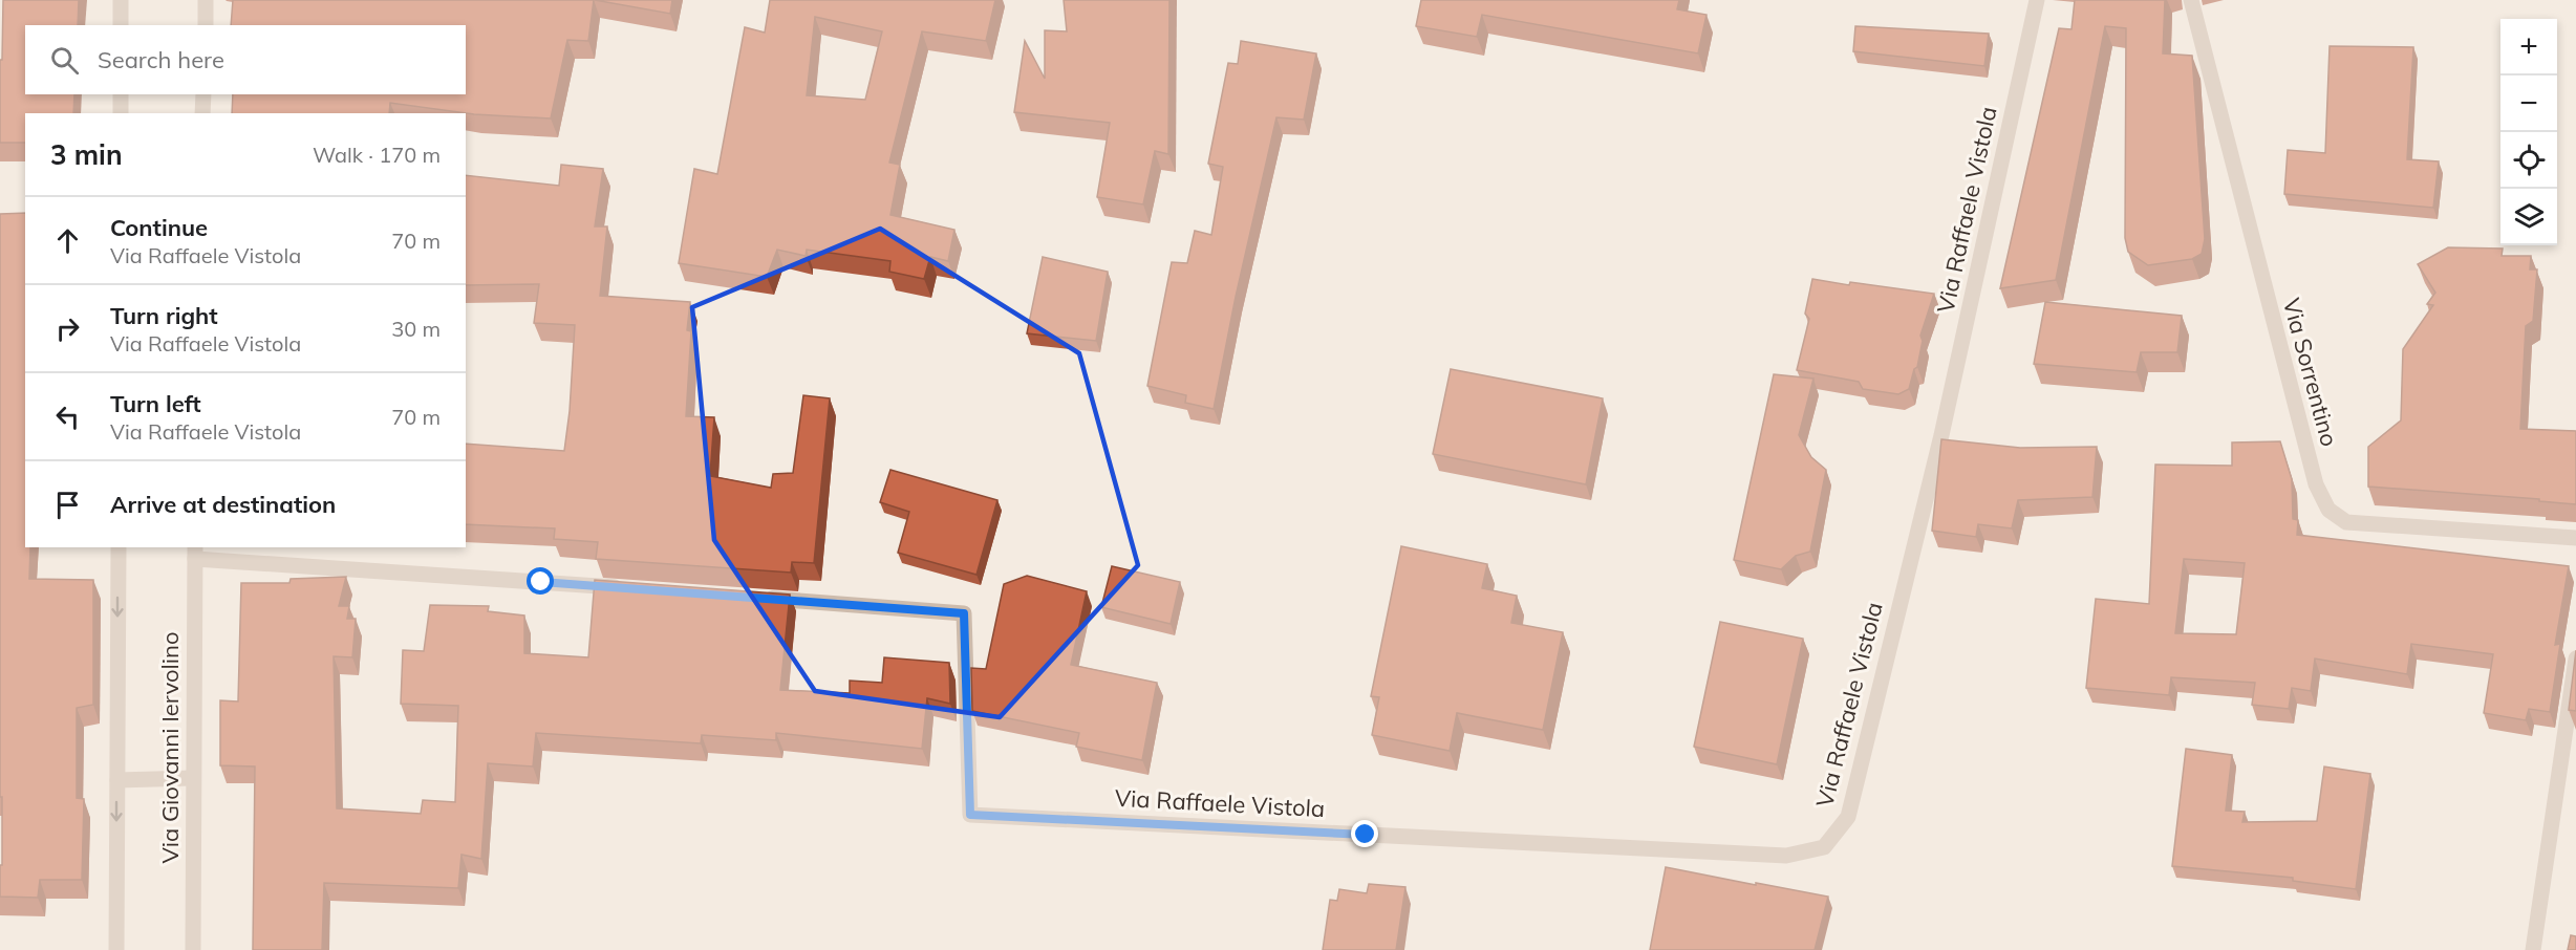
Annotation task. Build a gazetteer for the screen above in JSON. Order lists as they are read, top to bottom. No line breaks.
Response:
{"streets":{"street":["Via Raffaele Vistola","Via Sorrentino","Via Giovanni Iervolino"]},"page":{"map_buttons":["+","−"],"search":"Search here","heading":["3 min","Walk · 170 m"],"list":[["Continue","Via Raffaele Vistola","70 m"],["Turn right","Via Raffaele Vistola","30 m"],["Turn left","Via Raffaele Vistola","70 m"],"Arrive at destination"]}}
